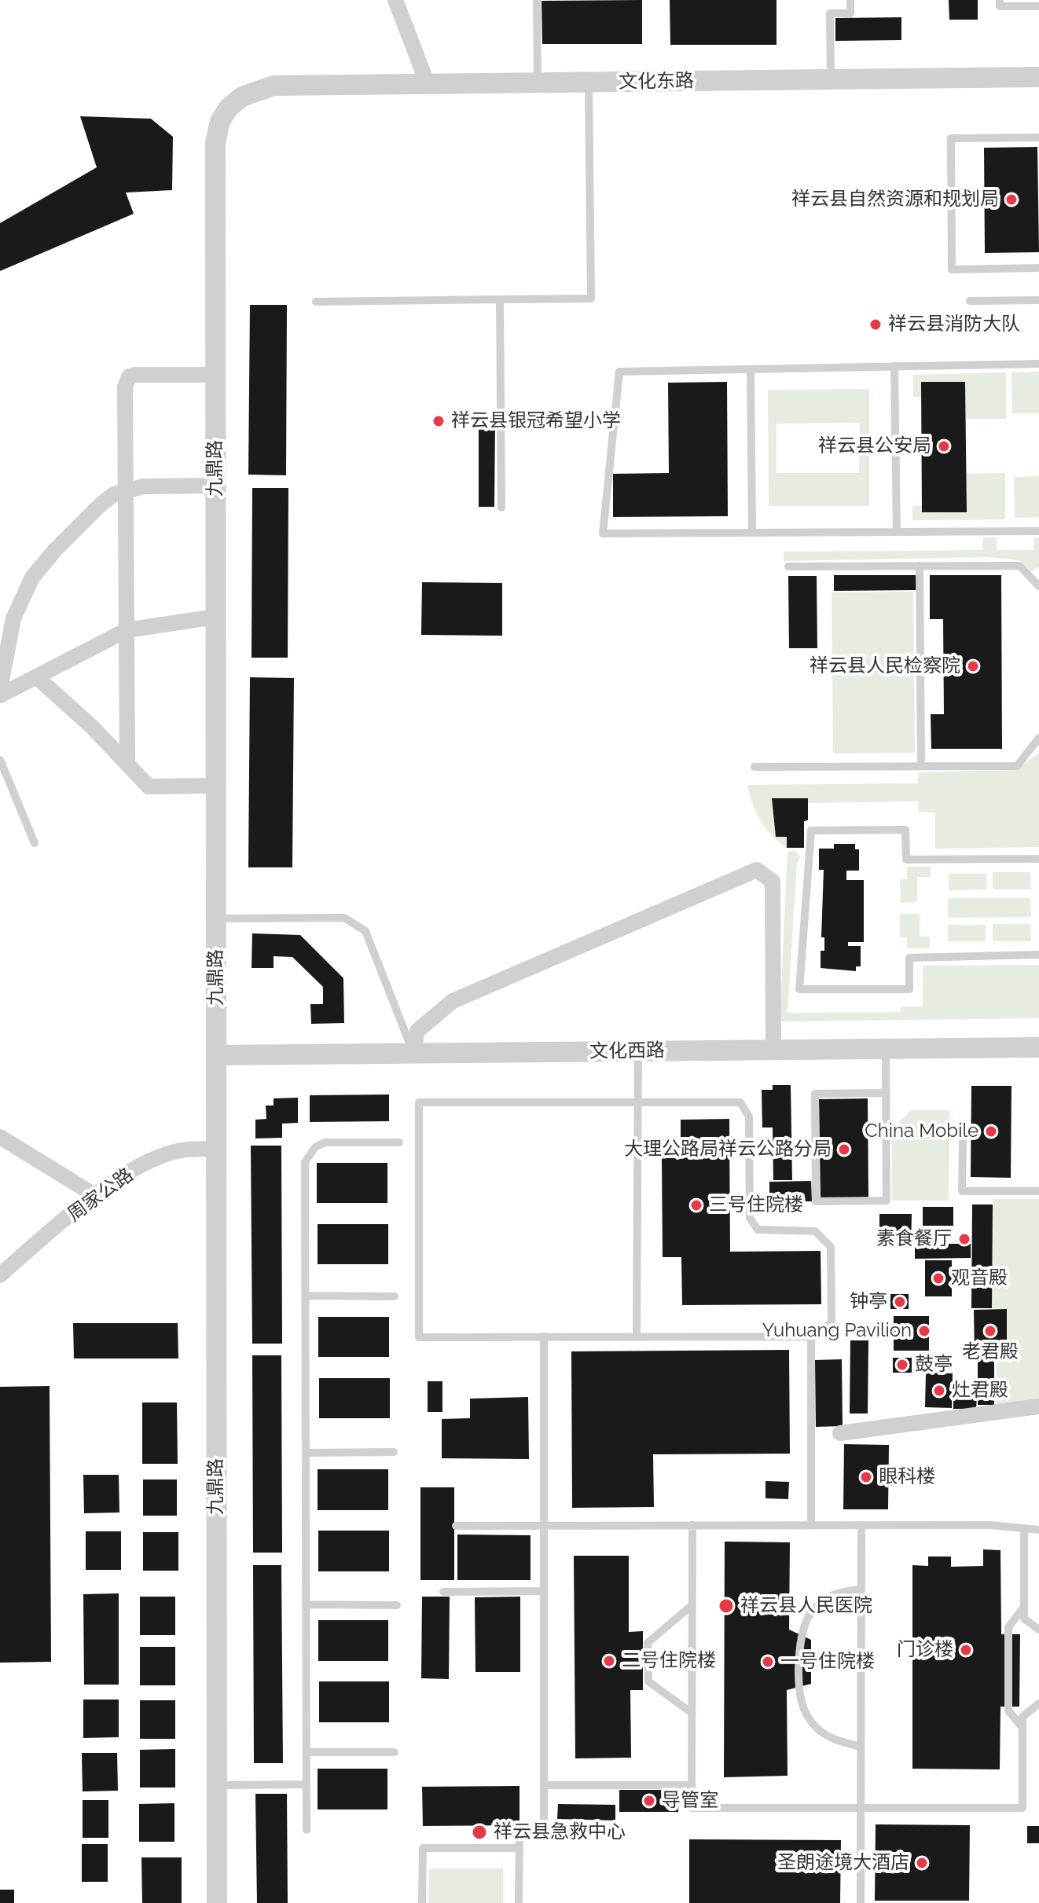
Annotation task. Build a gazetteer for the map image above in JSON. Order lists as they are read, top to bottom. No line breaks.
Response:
{"streets":{"street":["文化东路","九鼎路","文化西路","周家公路"]},"crossings":[["文化东路","九鼎路"],["九鼎路","文化西路"],["九鼎路","周家公路"]],"places":["祥云县自然资源和规划局","祥云县消防大队","祥云县银冠希望小学","祥云县公安局","祥云县人民检察院","China Mobile","大理公路局祥云公路分局","三号住院楼","素食餐厅","观音殿","钟亭","Yuhuang Pavilion","老君殿","鼓亭","灶君殿","眼科楼","祥云县人民医院","门诊楼","二号住院楼","一号住院楼","导管室","祥云县急救中心","圣朗途境大酒店"]}
